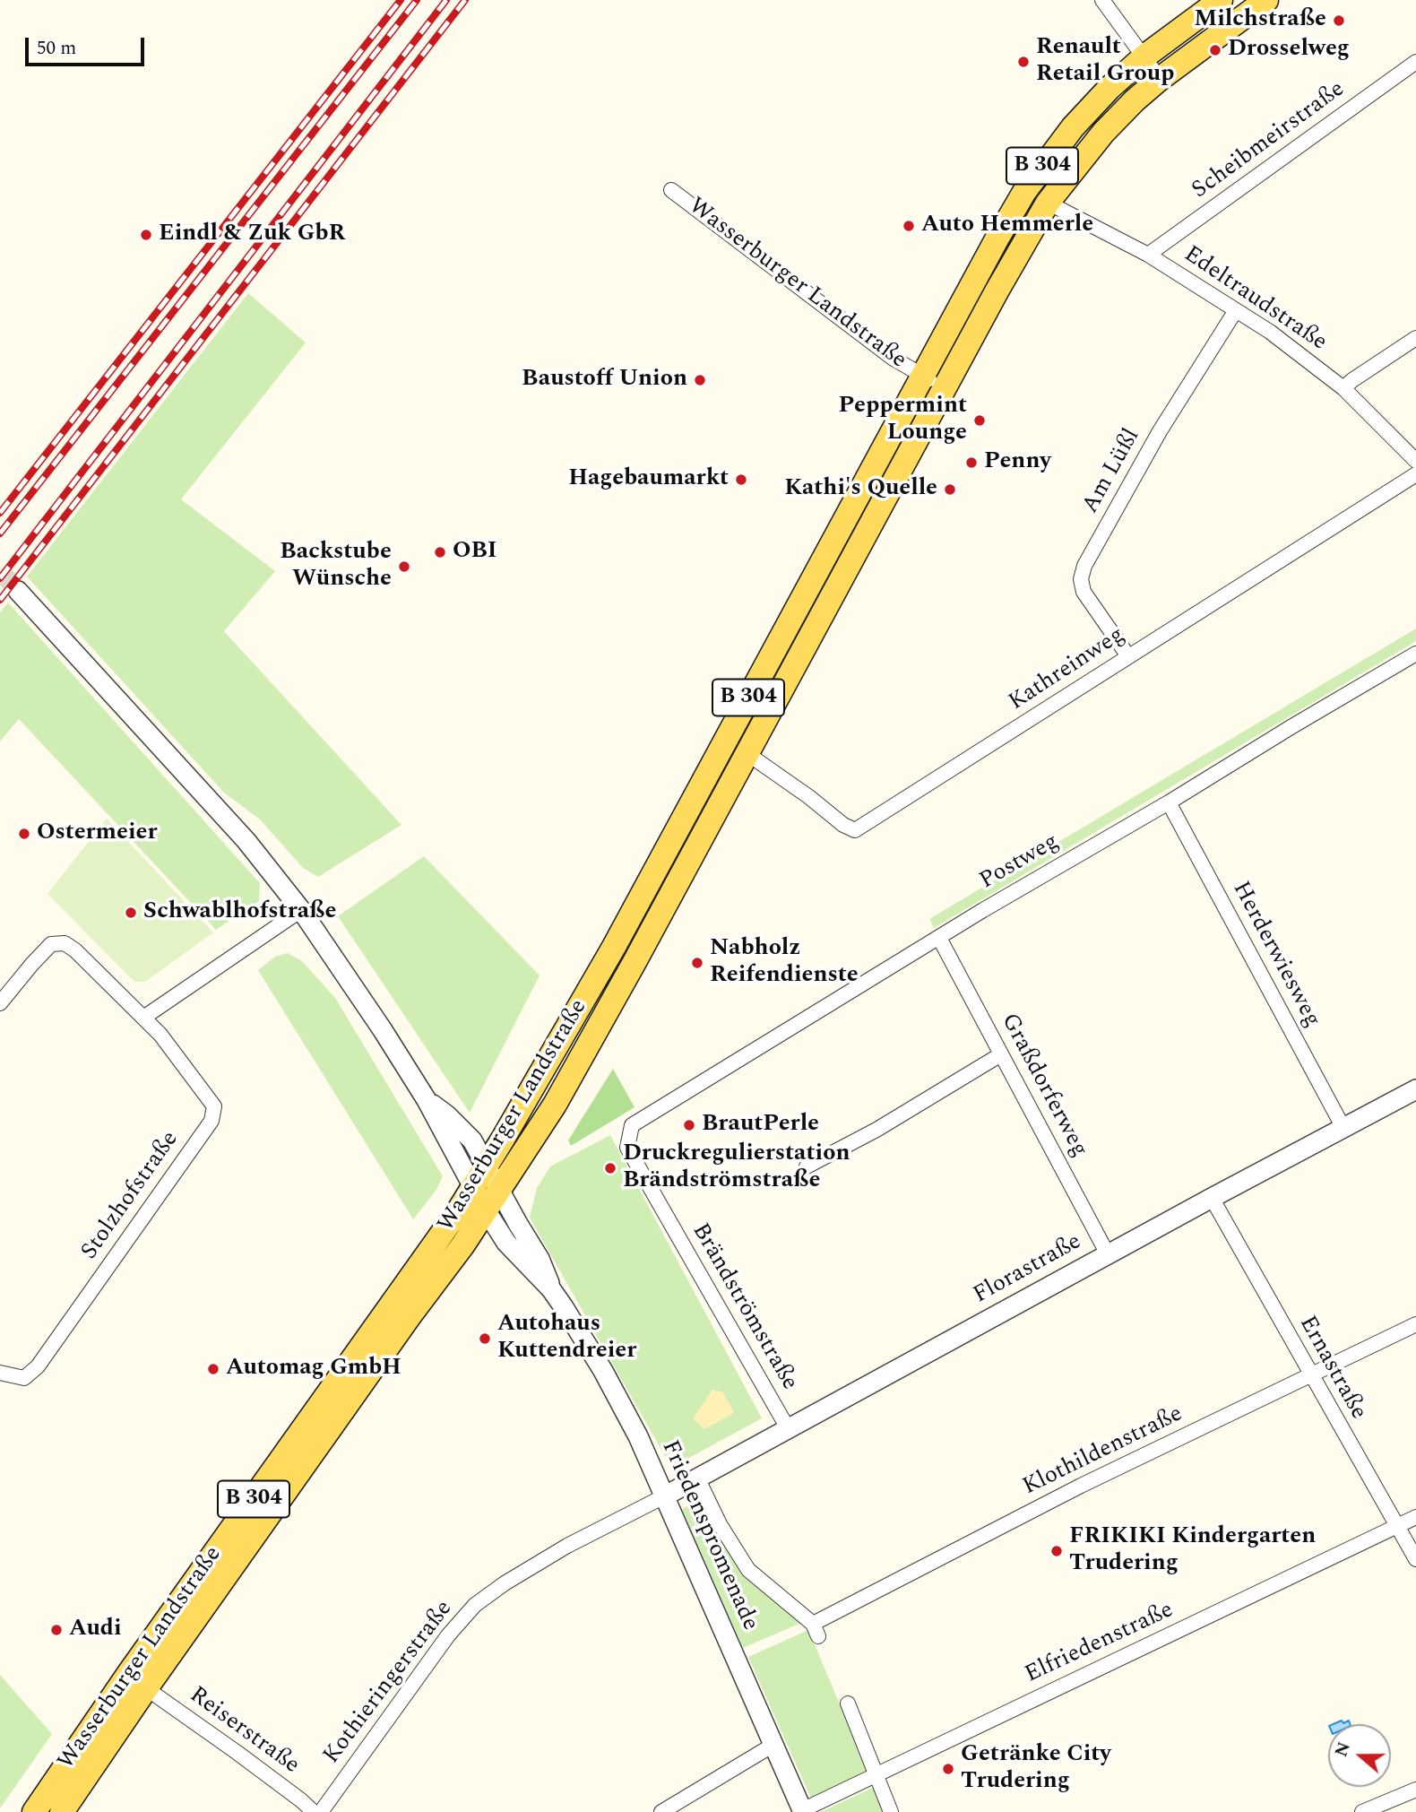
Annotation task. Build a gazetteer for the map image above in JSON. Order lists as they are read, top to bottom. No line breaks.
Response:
{"streets":{"main road":["B 304","Wasserburger Landstraße"],"street":["Scheibmeirstraße","Edeltraudstraße","Am Lüßl","Kathreinweg","Postweg","Herderwiesweg","Graßdorferweg","Stolzhofstraße","Florastraße","Brändströmstraße","Ernastraße","Klothildenstraße","Friedenspromenade","Elfriedenstraße","Kothieringerstraße","Reiserstraße"]},"crossings":[["Scheibmeirstraße","Edeltraudstraße"],["Wasserburger Landstraße","Edeltraudstraße"],["Wasserburger Landstraße","Kathreinweg"],["Wasserburger Landstraße","Friedenspromenade"],["Wasserburger Landstraße","Reiserstraße"],["Edeltraudstraße","Am Lüßl"],["Am Lüßl","Kathreinweg"],["Postweg","Herderwiesweg"],["Postweg","Graßdorferweg"],["Postweg","Brändströmstraße"],["Herderwiesweg","Florastraße"],["Graßdorferweg","Florastraße"],["Florastraße","Brändströmstraße"],["Florastraße","Ernastraße"],["Florastraße","Friedenspromenade"],["Florastraße","Kothieringerstraße"],["Ernastraße","Klothildenstraße"],["Ernastraße","Elfriedenstraße"],["Klothildenstraße","Friedenspromenade"],["Friedenspromenade","Elfriedenstraße"],["Friedenspromenade","Kothieringerstraße"]],"places":["Milchstraße","Drosselweg","Renault Retail Group","Auto Hemmerle","Eindl & Zuk GbR","Baustoff Union","Peppermint Lounge","Penny","Hagebaumarkt","Kathi's Quelle","OBI","Backstube Wünsche","Ostermeier","Schwablhofstraße","Nabholz Reifendienste","BrautPerle","Druckregulierstation Brändströmstraße","Autohaus Kuttendreier","Automag GmbH","FRIKIKI Kindergarten Trudering","Audi","Getränke City Trudering"],"scale_bar":"50 m","north":"left"}
